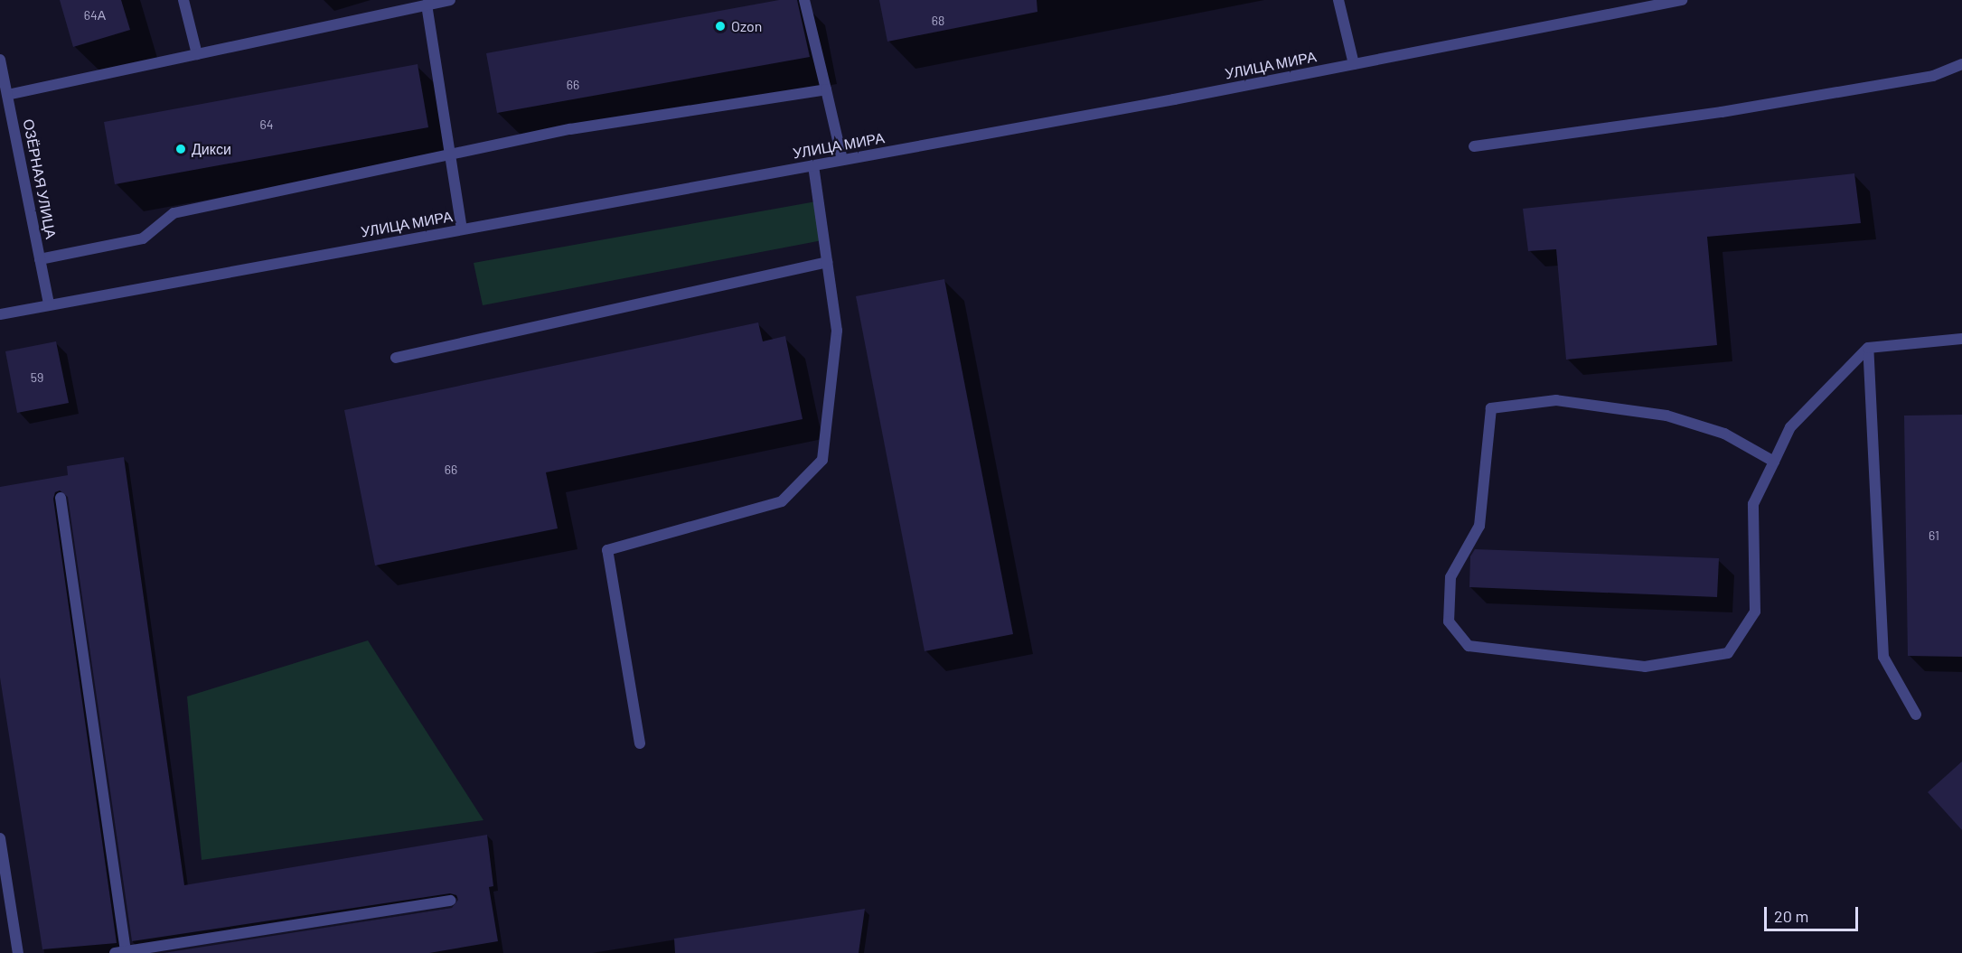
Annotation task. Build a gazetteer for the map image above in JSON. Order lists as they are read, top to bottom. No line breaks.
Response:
{"streets":{"street":["УЛИЦА МИРА","ОЗЁРНАЯ УЛИЦА"]},"crossings":[["УЛИЦА МИРА","ОЗЁРНАЯ УЛИЦА"]],"places":["Ozon","Дикси"],"house_numbers":["64А","68","66","64","59","66","61"],"scale_bar":"20 m"}
